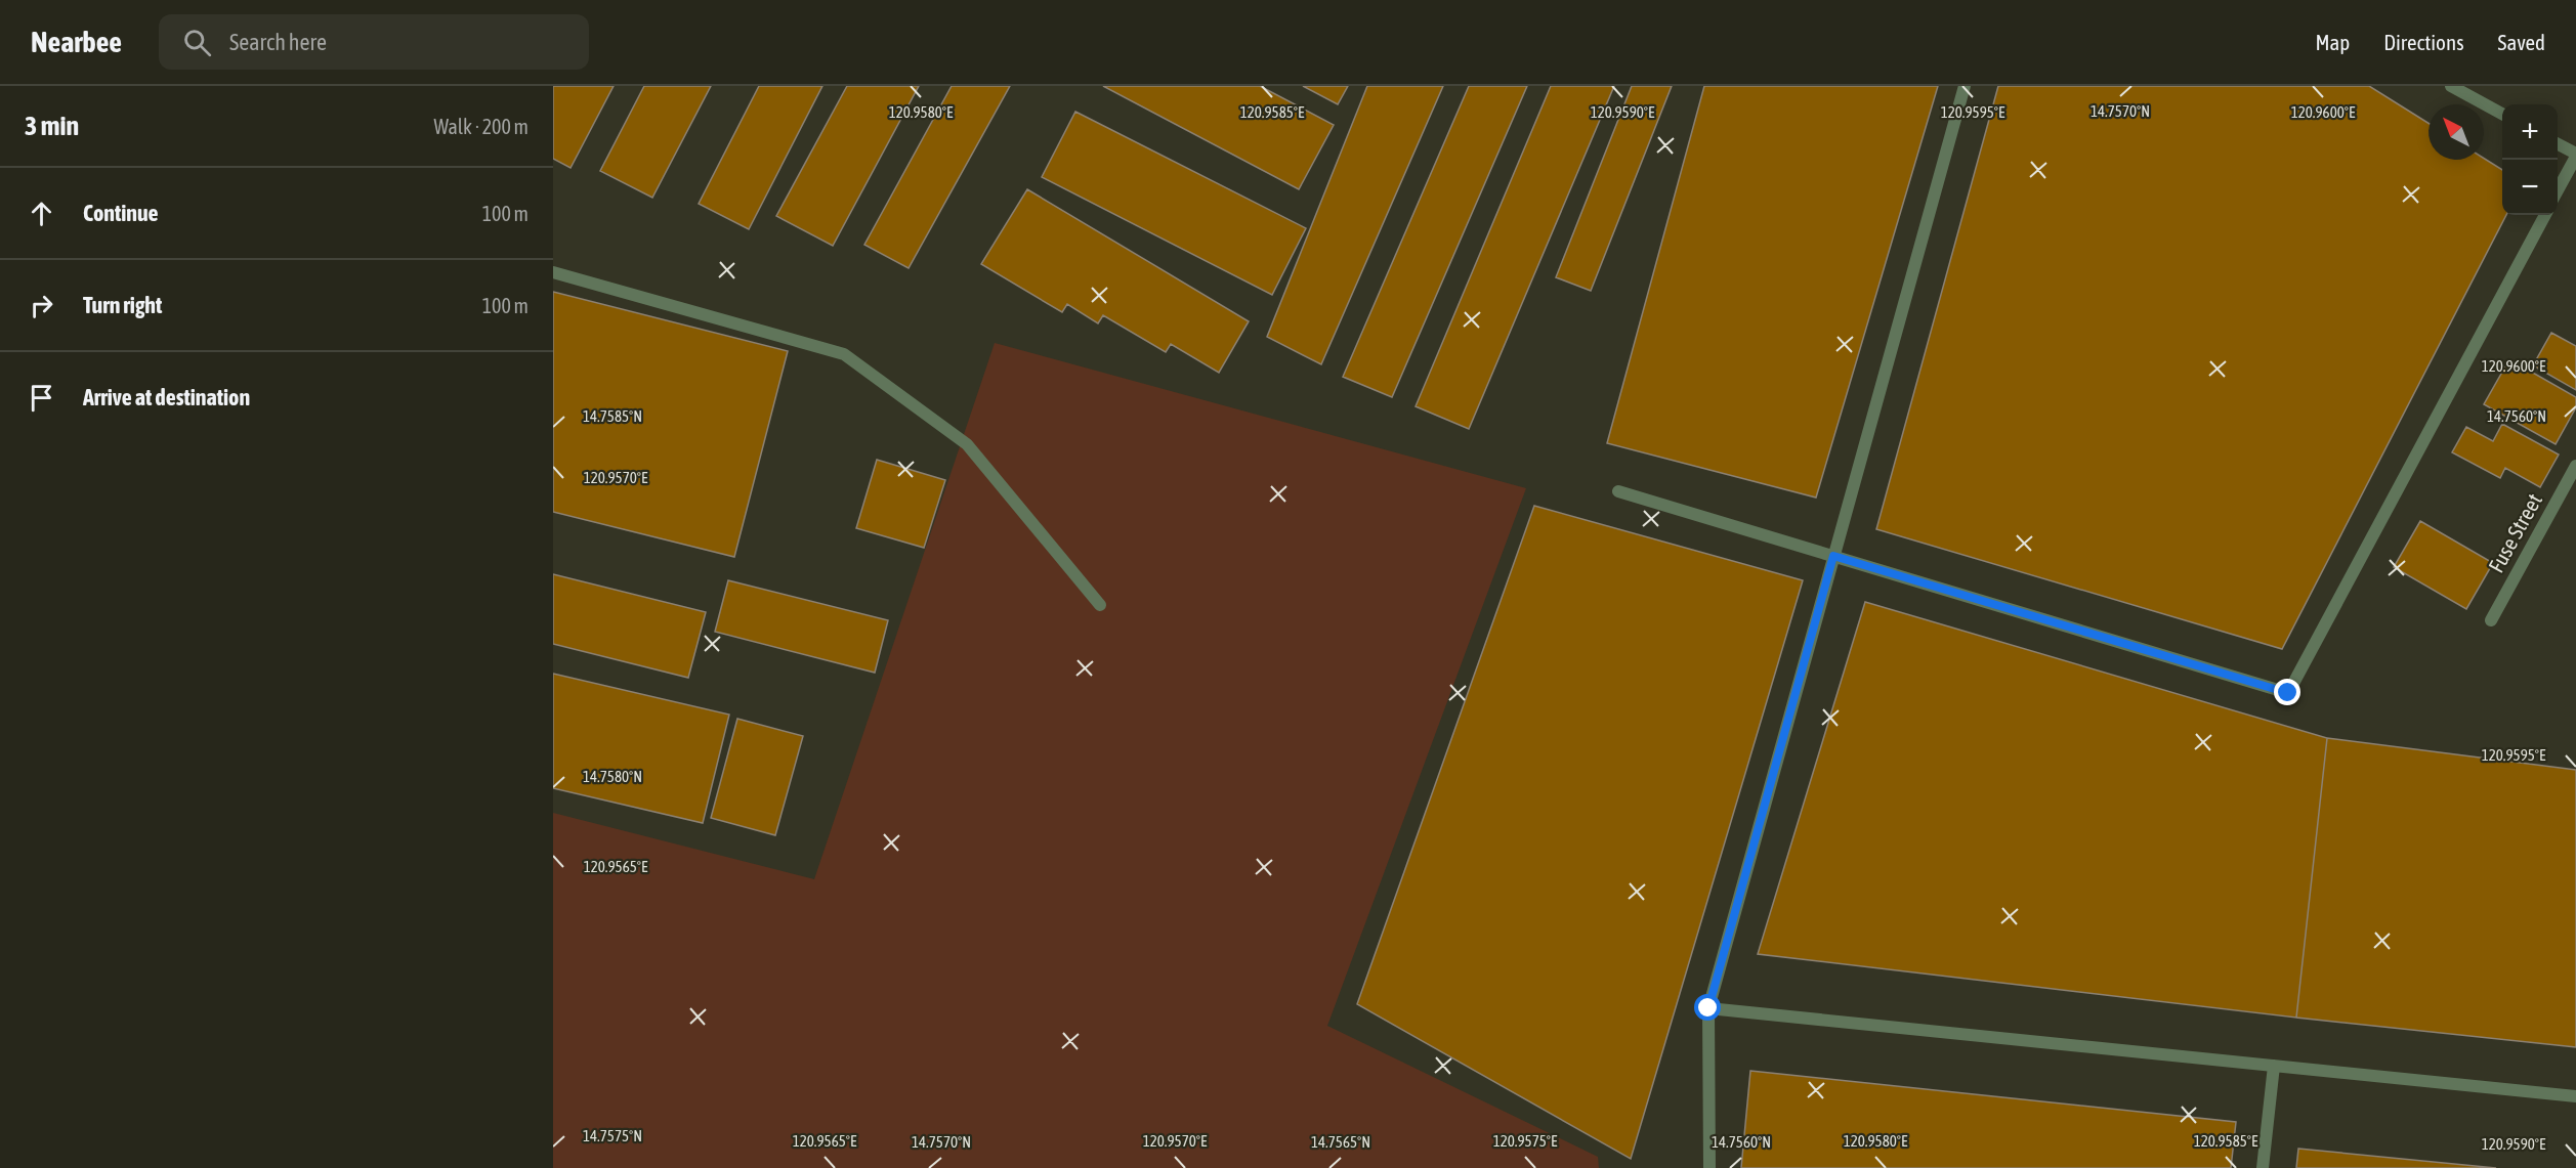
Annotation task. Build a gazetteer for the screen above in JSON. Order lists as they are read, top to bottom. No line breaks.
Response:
{"streets":{"street":["Fuse Street"]},"north":"top left","page":{"header":"Nearbee","search":"Search here","nav":["Map","Directions","Saved"],"heading":["3 min","Walk · 200 m"],"map_buttons":["+","−"],"list":[["Continue","100 m"],["Turn right","100 m"],"Arrive at destination"]},"coordinates":["14.7570°N","120.9580°E","120.9590°E","120.9595°E","120.9585°E","120.9600°E","14.7560°N","14.7585°N","120.9570°E","14.7580°N","120.9565°E","14.7575°N","120.9575°E","14.7565°N"]}
